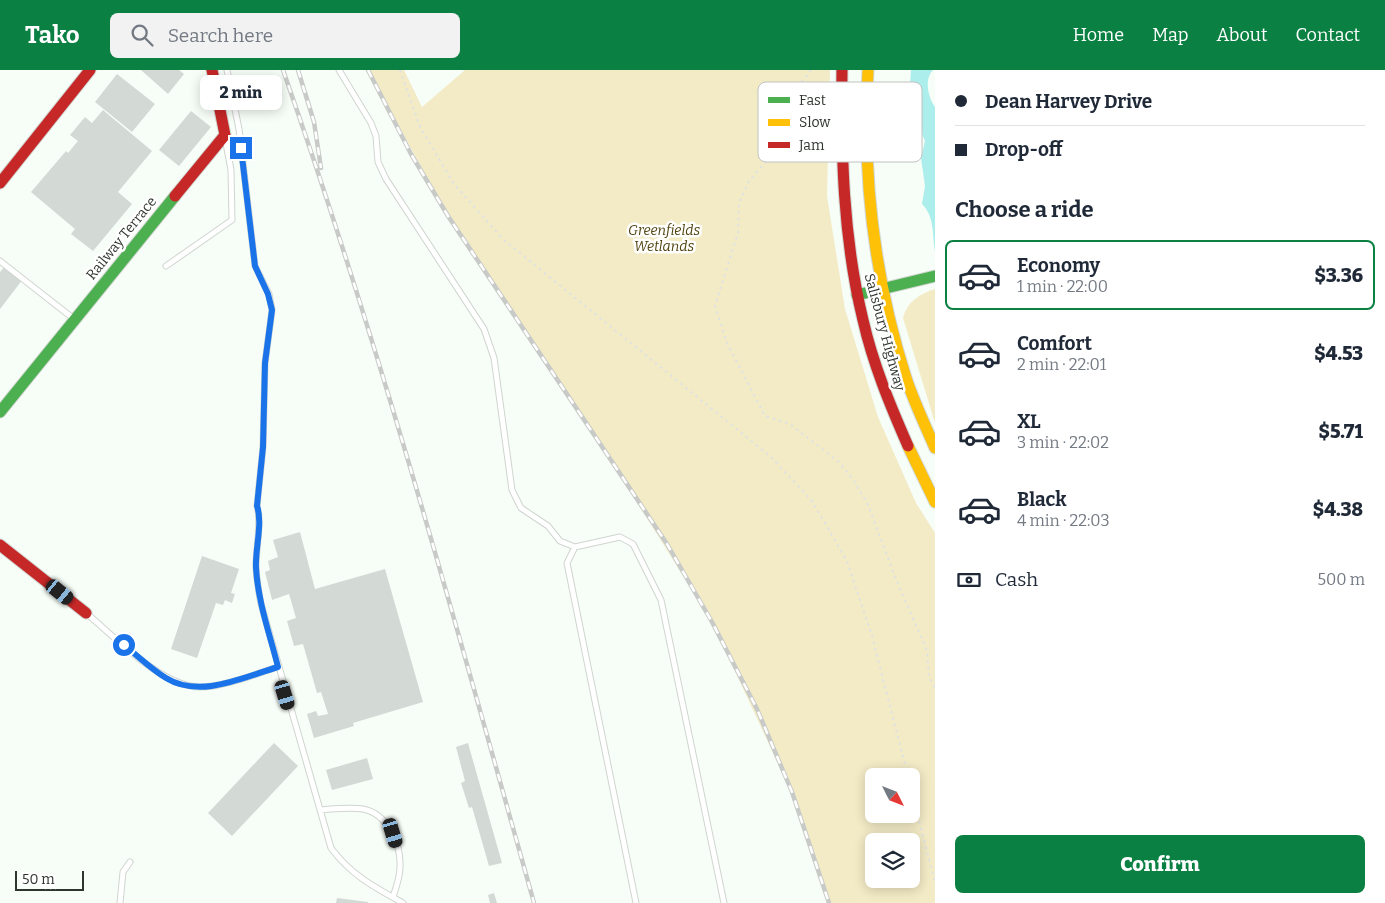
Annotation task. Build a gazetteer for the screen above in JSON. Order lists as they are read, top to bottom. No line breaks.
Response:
{"streets":{"main road":["Railway Terrace","Salisbury Highway"]},"parks":["Greenfields Wetlands"],"legend":["Fast","Slow","Jam"],"scale_bar":"50 m","north":"bottom right","page":{"header":"Tako","search":"Search here","nav":["Home","Map","About","Contact"],"banner":["Dean Harvey Drive","Drop-off"],"bubble":"2 min","heading":"Choose a ride","list":[{"name":"Economy","note":"1 min · 22:00","value":"$3.36"},{"name":"Comfort","note":"2 min · 22:01","value":"$4.53"},{"name":"XL","note":"3 min · 22:02","value":"$5.71"},{"name":"Black","note":"4 min · 22:03","value":"$4.38"}],"pay":["Cash","500 m"],"buttons":"Confirm","scale":"50 m"}}
